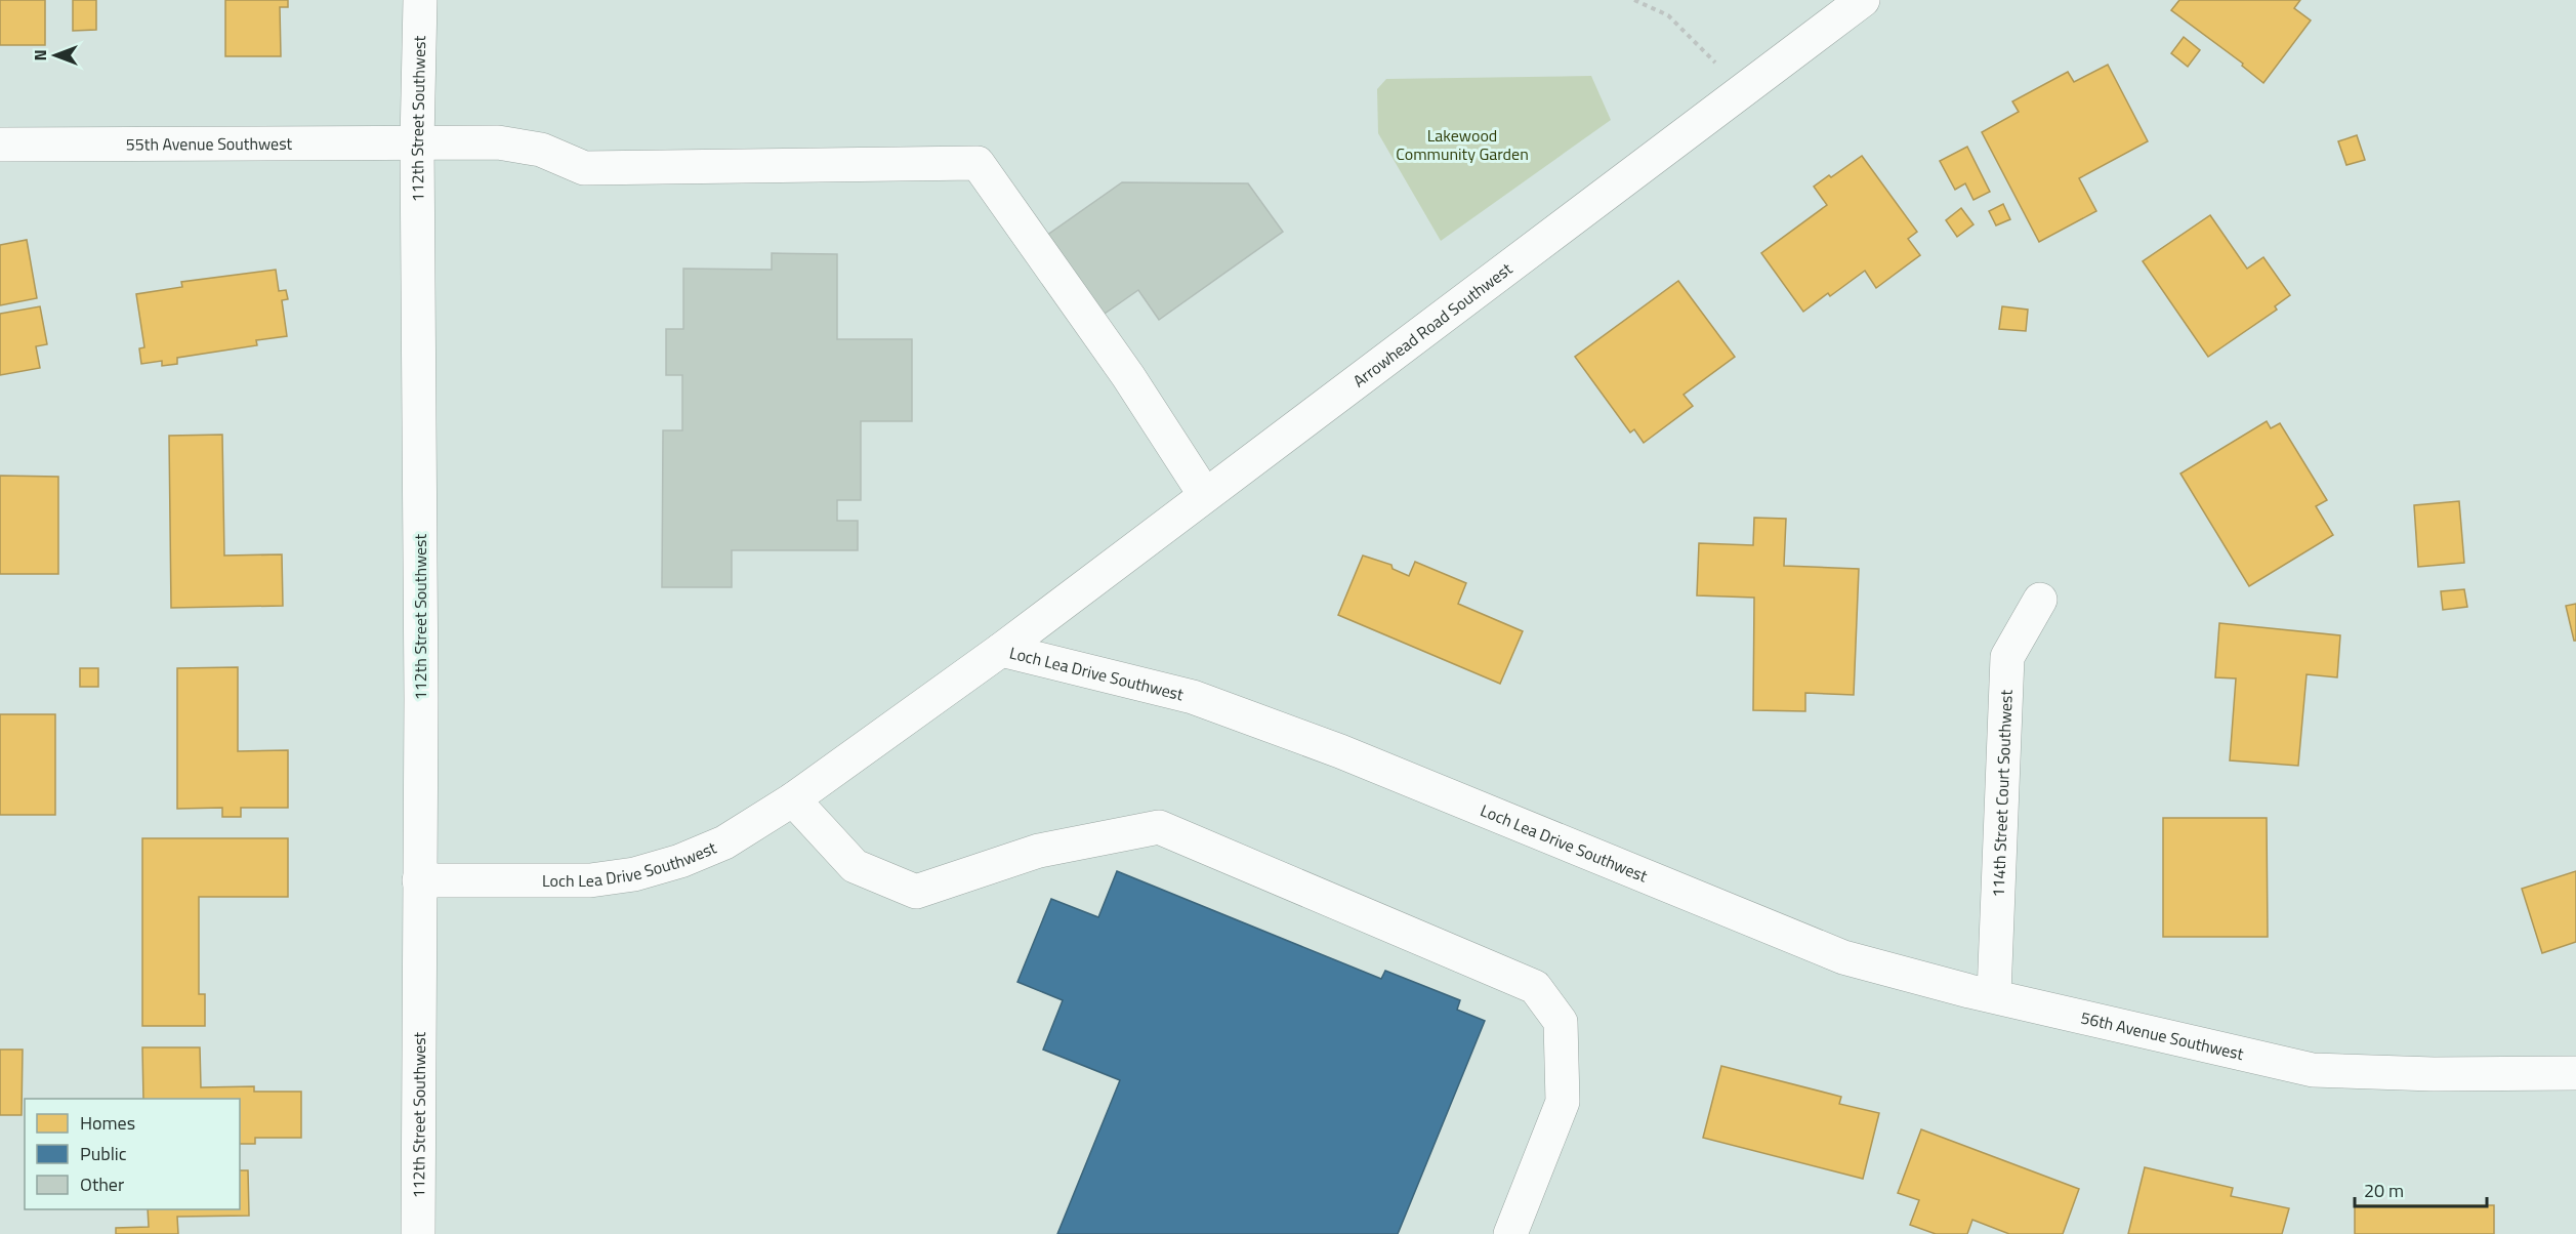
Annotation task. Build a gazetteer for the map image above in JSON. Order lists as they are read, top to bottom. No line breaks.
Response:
{"streets":{"street":["112th Street Southwest","55th Avenue Southwest","Arrowhead Road Southwest","Loch Lea Drive Southwest","114th Street Court Southwest","56th Avenue Southwest"]},"crossings":[["112th Street Southwest","55th Avenue Southwest"],["112th Street Southwest","Loch Lea Drive Southwest"],["55th Avenue Southwest","Arrowhead Road Southwest"],["Arrowhead Road Southwest","Loch Lea Drive Southwest"],["Loch Lea Drive Southwest","56th Avenue Southwest"],["114th Street Court Southwest","56th Avenue Southwest"]],"parks":["Lakewood Community Garden"],"legend":["Homes","Public","Other"],"scale_bar":"20 m","north":"left"}
